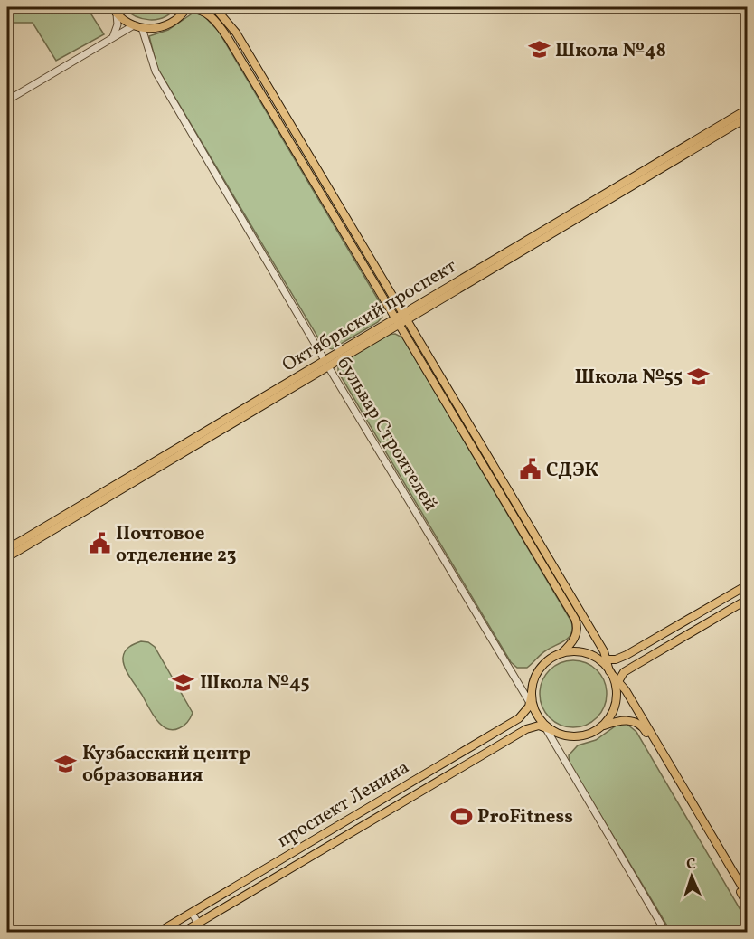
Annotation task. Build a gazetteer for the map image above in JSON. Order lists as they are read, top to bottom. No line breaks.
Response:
{"streets":{"main road":["Октябрьский проспект","проспект Ленина"],"street":["бульвар Строителей"]},"crossings":[["Октябрьский проспект","бульвар Строителей"],["бульвар Строителей","проспект Ленина"]],"places":{"school or university":["Школа №48","Школа №55","Школа №45","Кузбасский центр образования"],"public building":["СДЭК","Почтовое отделение 23"],"sports":["ProFitness"]},"north":"top"}
